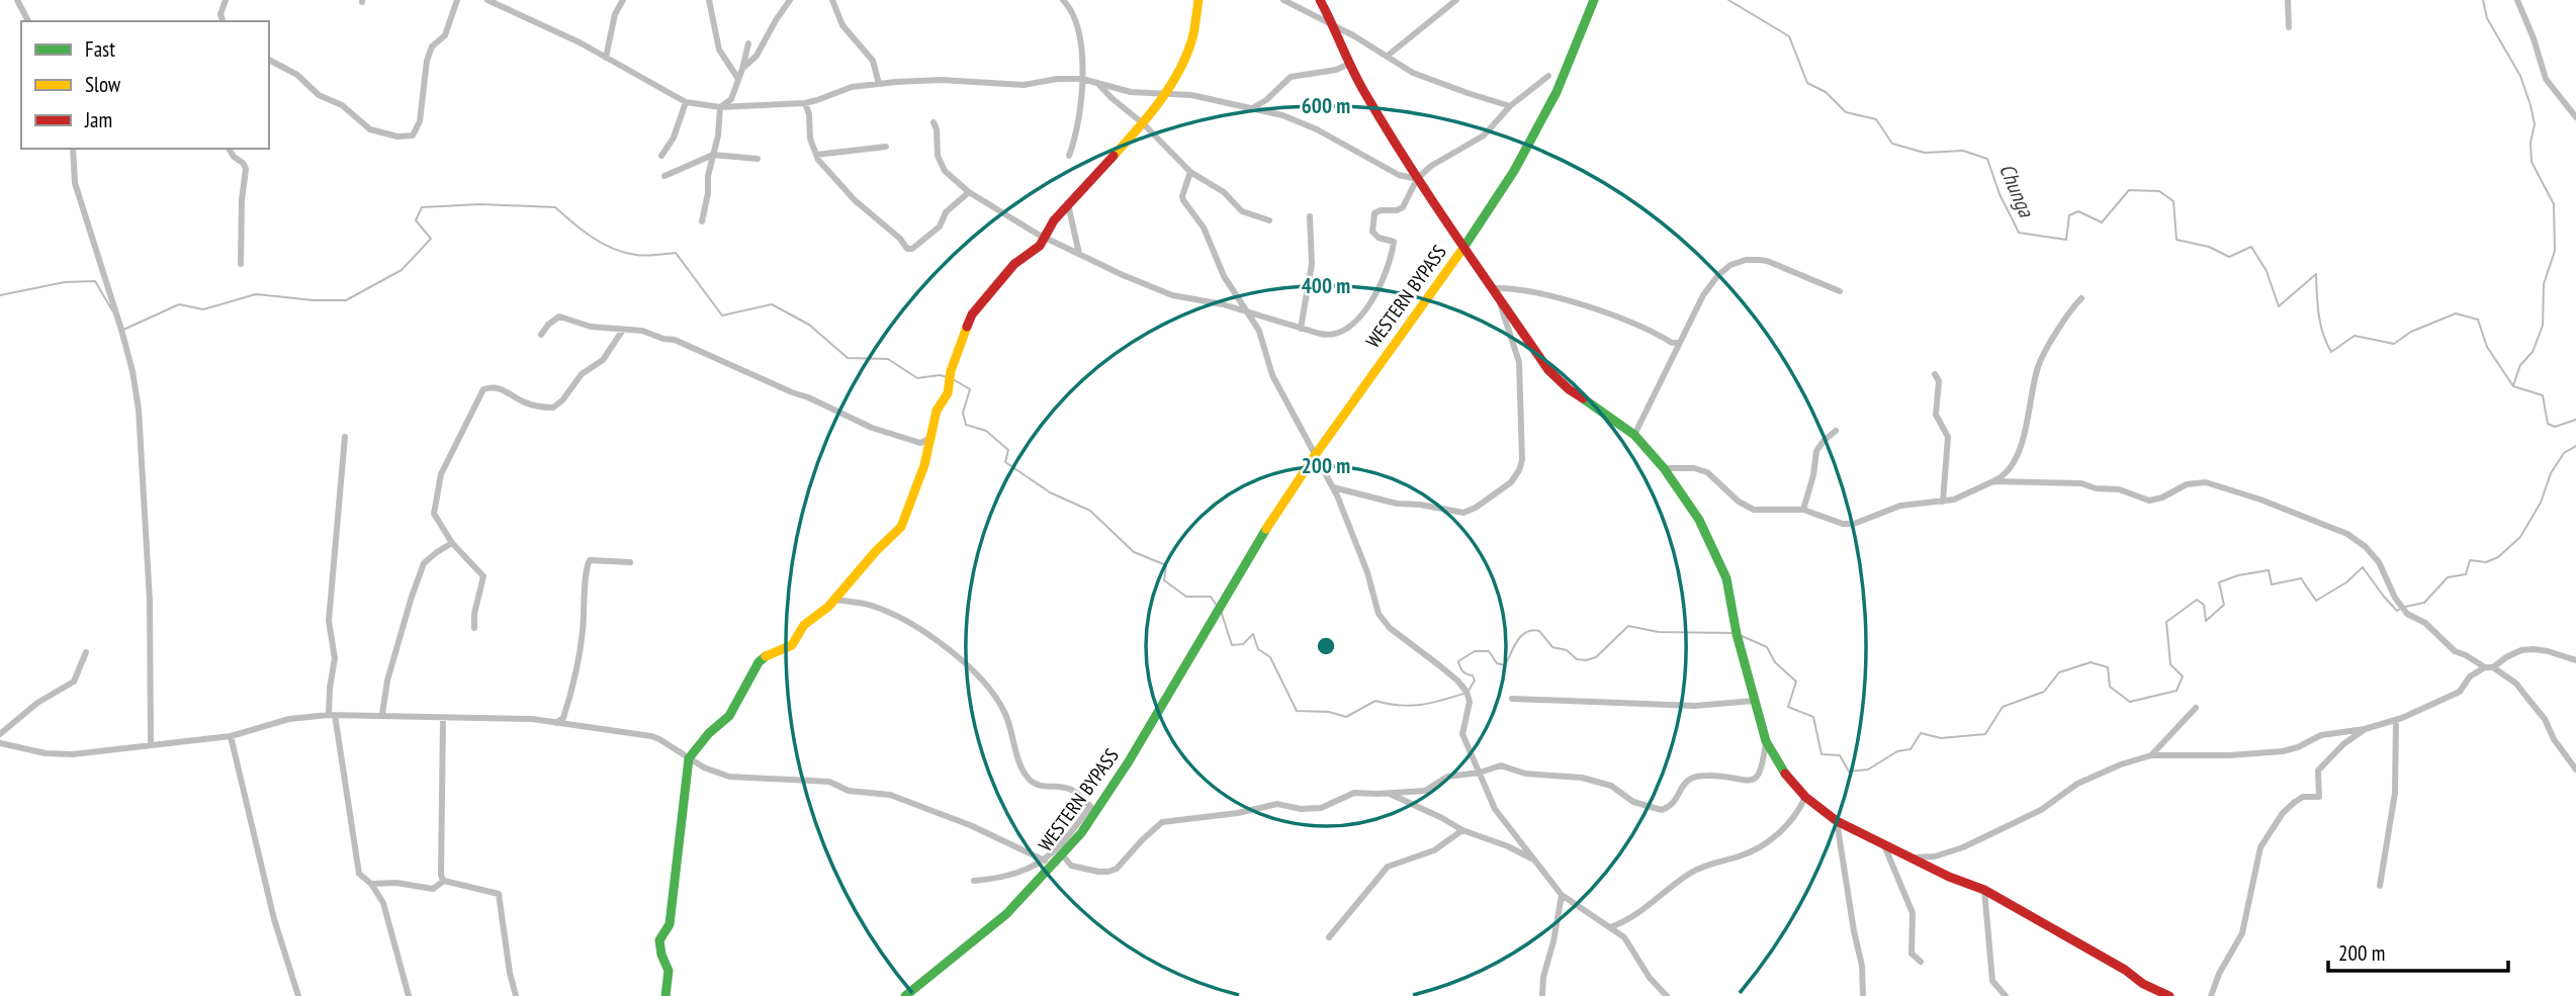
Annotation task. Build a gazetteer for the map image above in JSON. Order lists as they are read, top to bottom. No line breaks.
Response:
{"streets":{"street":["WESTERN BYPASS"]},"water":["Chunga"],"legend":["Fast","Slow","Jam"],"scale_bar":"200 m","rings":["600 m","400 m","200 m"]}
